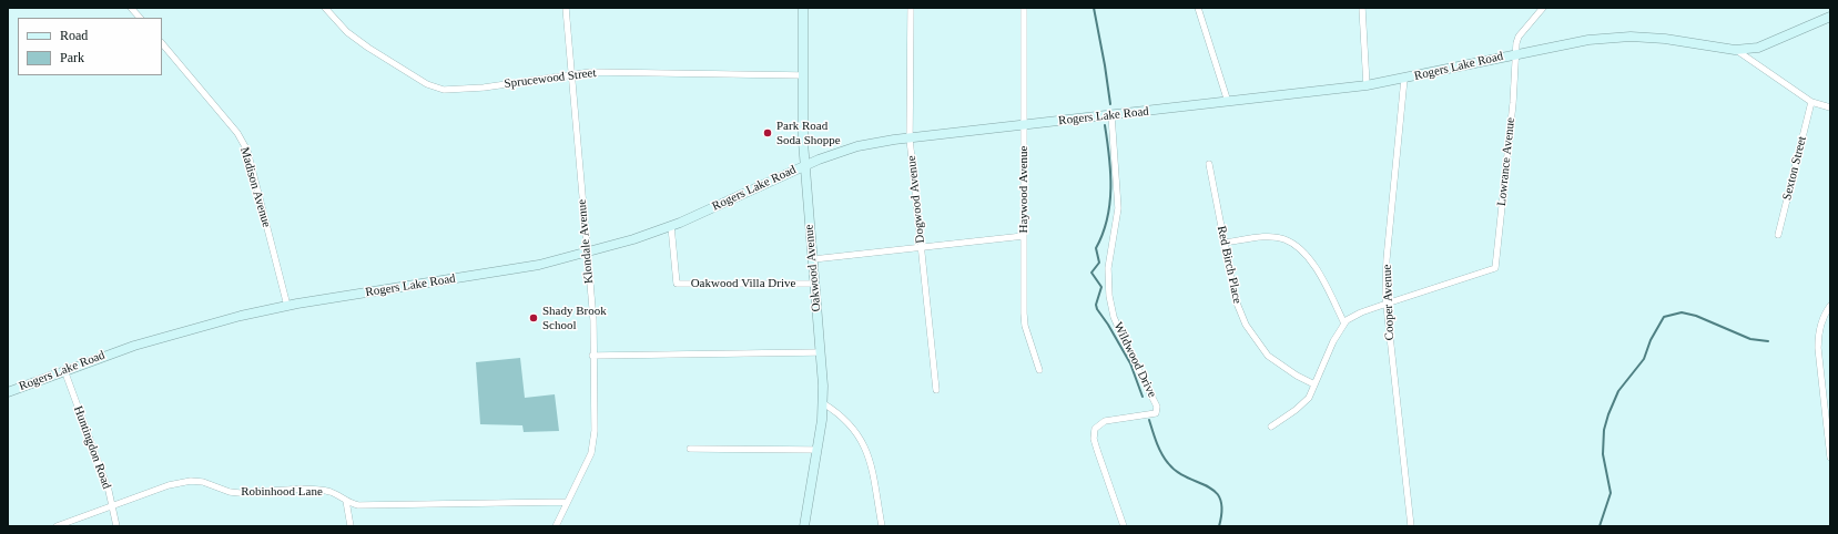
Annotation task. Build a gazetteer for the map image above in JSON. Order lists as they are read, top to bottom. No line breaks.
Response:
{"streets":{"main road":["Rogers Lake Road","Oakwood Avenue"],"street":["Sprucewood Street","Lowrance Avenue","Sexton Street","Madison Avenue","Haywood Avenue","Dogwood Avenue","Klondale Avenue","Red Birch Place","Oakwood Villa Drive","Cooper Avenue","Wildwood Drive","Huntingdon Road","Robinhood Lane"]},"crossings":[["Rogers Lake Road","Lowrance Avenue"],["Rogers Lake Road","Madison Avenue"],["Rogers Lake Road","Haywood Avenue"],["Rogers Lake Road","Dogwood Avenue"],["Rogers Lake Road","Klondale Avenue"],["Rogers Lake Road","Oakwood Avenue"],["Rogers Lake Road","Oakwood Villa Drive"],["Rogers Lake Road","Cooper Avenue"],["Rogers Lake Road","Wildwood Drive"],["Rogers Lake Road","Huntingdon Road"],["Sprucewood Street","Klondale Avenue"],["Sprucewood Street","Oakwood Avenue"],["Lowrance Avenue","Cooper Avenue"],["Klondale Avenue","Robinhood Lane"],["Oakwood Avenue","Oakwood Villa Drive"],["Huntingdon Road","Robinhood Lane"]],"places":["Park Road Soda Shoppe","Shady Brook School"],"legend":["Road","Park"]}
